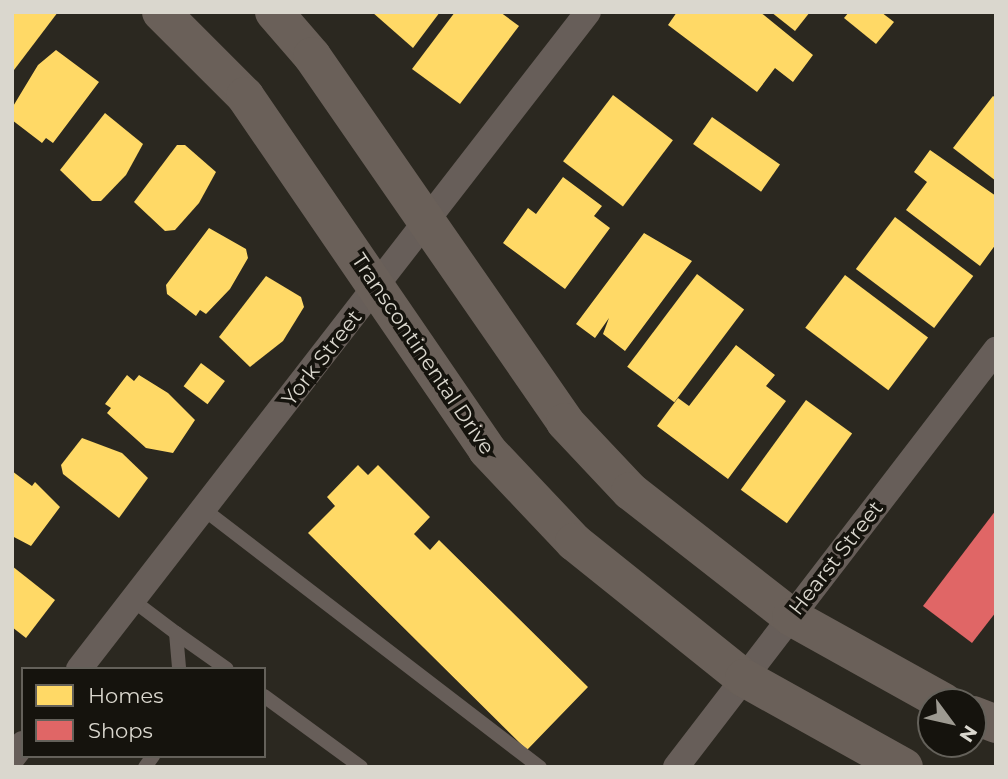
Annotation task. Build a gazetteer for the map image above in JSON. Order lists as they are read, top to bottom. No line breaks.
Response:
{"streets":{"street":["Transcontinental Drive","York Street","Hearst Street"]},"crossings":[["Transcontinental Drive","York Street"],["Transcontinental Drive","Hearst Street"]],"legend":["Homes","Shops"],"north":"bottom right"}
